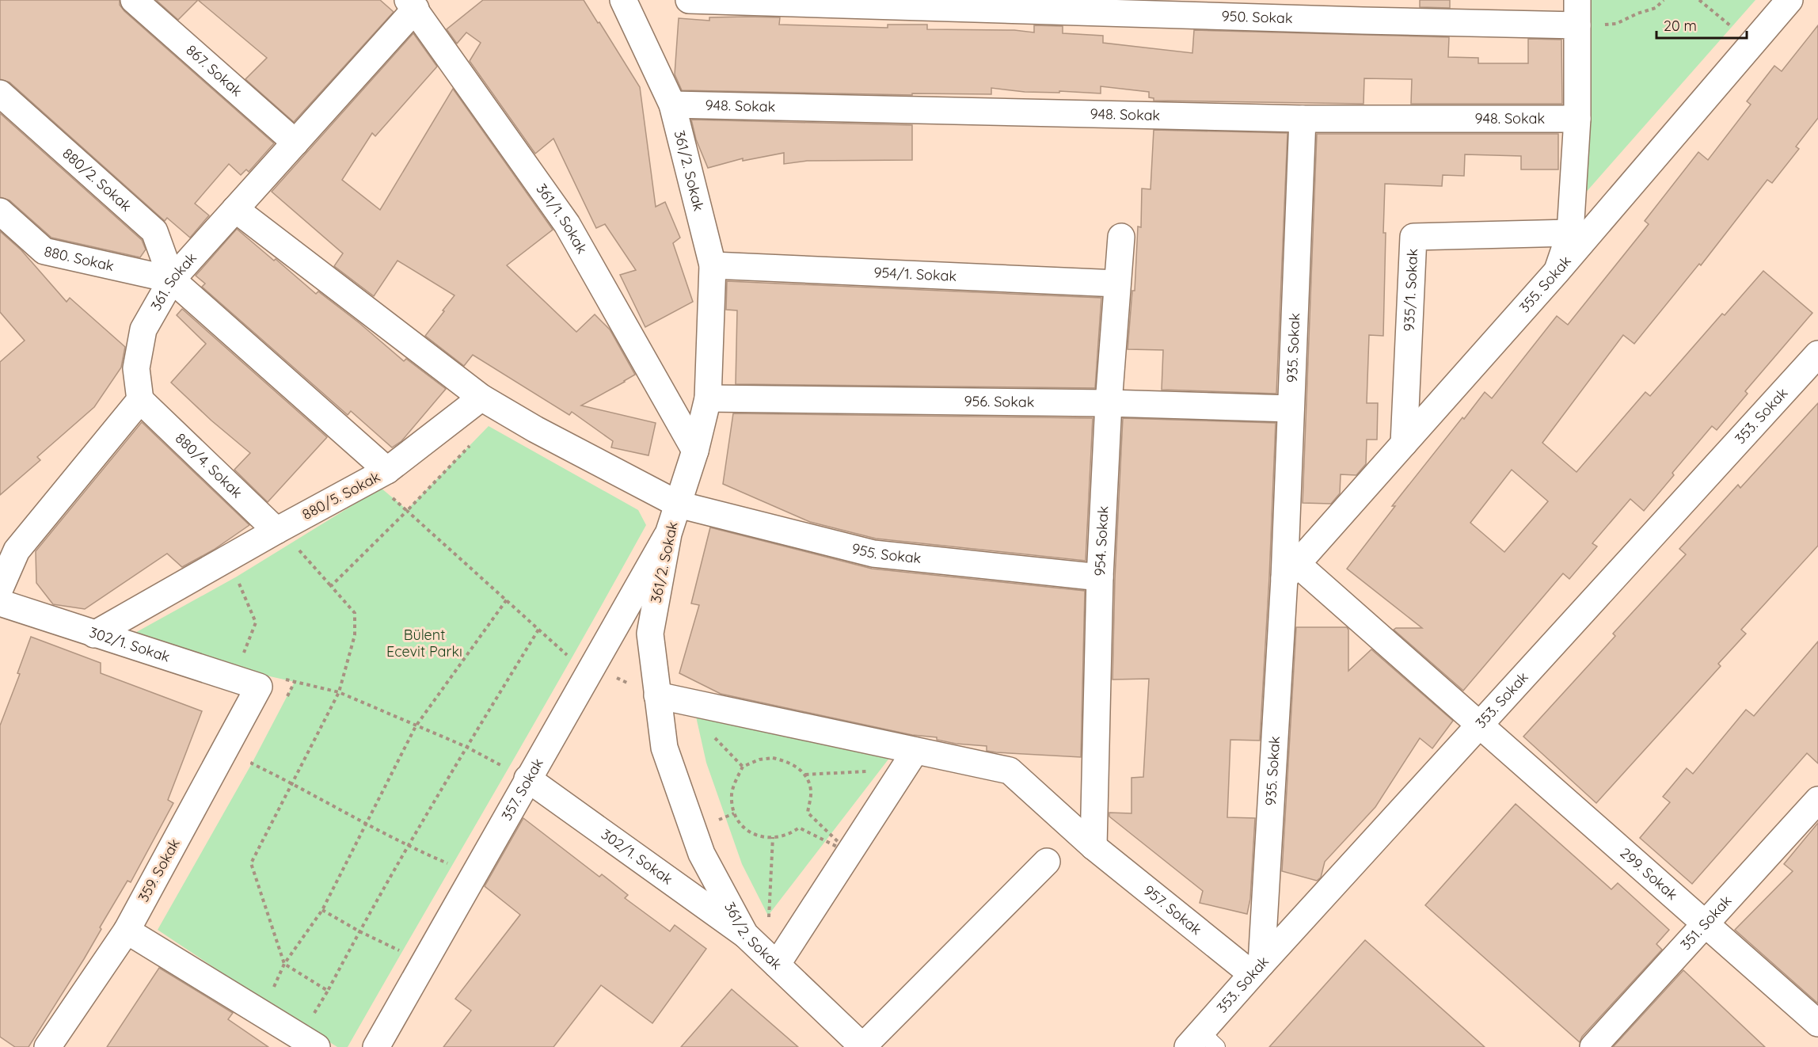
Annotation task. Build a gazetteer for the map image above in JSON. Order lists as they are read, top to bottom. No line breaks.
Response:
{"streets":{"street":["950. Sokak","867. Sokak","948. Sokak","361/2. Sokak","880/2. Sokak","361/1. Sokak","880. Sokak","954/1. Sokak","361. Sokak","355. Sokak","935/1. Sokak","935. Sokak","956. Sokak","353. Sokak","880/4. Sokak","880/5. Sokak","954. Sokak","955. Sokak","302/1. Sokak","357. Sokak","359. Sokak","299. Sokak","957. Sokak","351. Sokak"]},"crossings":[["867. Sokak","361. Sokak"],["948. Sokak","361/2. Sokak"],["948. Sokak","935. Sokak"],["361/2. Sokak","361/1. Sokak"],["361/2. Sokak","954/1. Sokak"],["361/2. Sokak","956. Sokak"],["361/2. Sokak","955. Sokak"],["361/2. Sokak","302/1. Sokak"],["361/2. Sokak","357. Sokak"],["361/2. Sokak","957. Sokak"],["880/2. Sokak","880. Sokak"],["880/2. Sokak","361. Sokak"],["880/2. Sokak","880/5. Sokak"],["361/1. Sokak","361. Sokak"],["880. Sokak","361. Sokak"],["880. Sokak","880/5. Sokak"],["954/1. Sokak","954. Sokak"],["361. Sokak","880/4. Sokak"],["361. Sokak","880/5. Sokak"],["361. Sokak","955. Sokak"],["355. Sokak","935/1. Sokak"],["355. Sokak","935. Sokak"],["355. Sokak","299. Sokak"],["935. Sokak","956. Sokak"],["935. Sokak","353. Sokak"],["935. Sokak","299. Sokak"],["935. Sokak","957. Sokak"],["956. Sokak","954. Sokak"],["353. Sokak","299. Sokak"],["353. Sokak","957. Sokak"],["880/4. Sokak","880/5. Sokak"],["880/5. Sokak","302/1. Sokak"],["954. Sokak","955. Sokak"],["954. Sokak","957. Sokak"],["302/1. Sokak","357. Sokak"],["302/1. Sokak","359. Sokak"],["299. Sokak","351. Sokak"]],"parks":["Bülent Ecevit Parkı"],"scale_bar":"20 m"}
